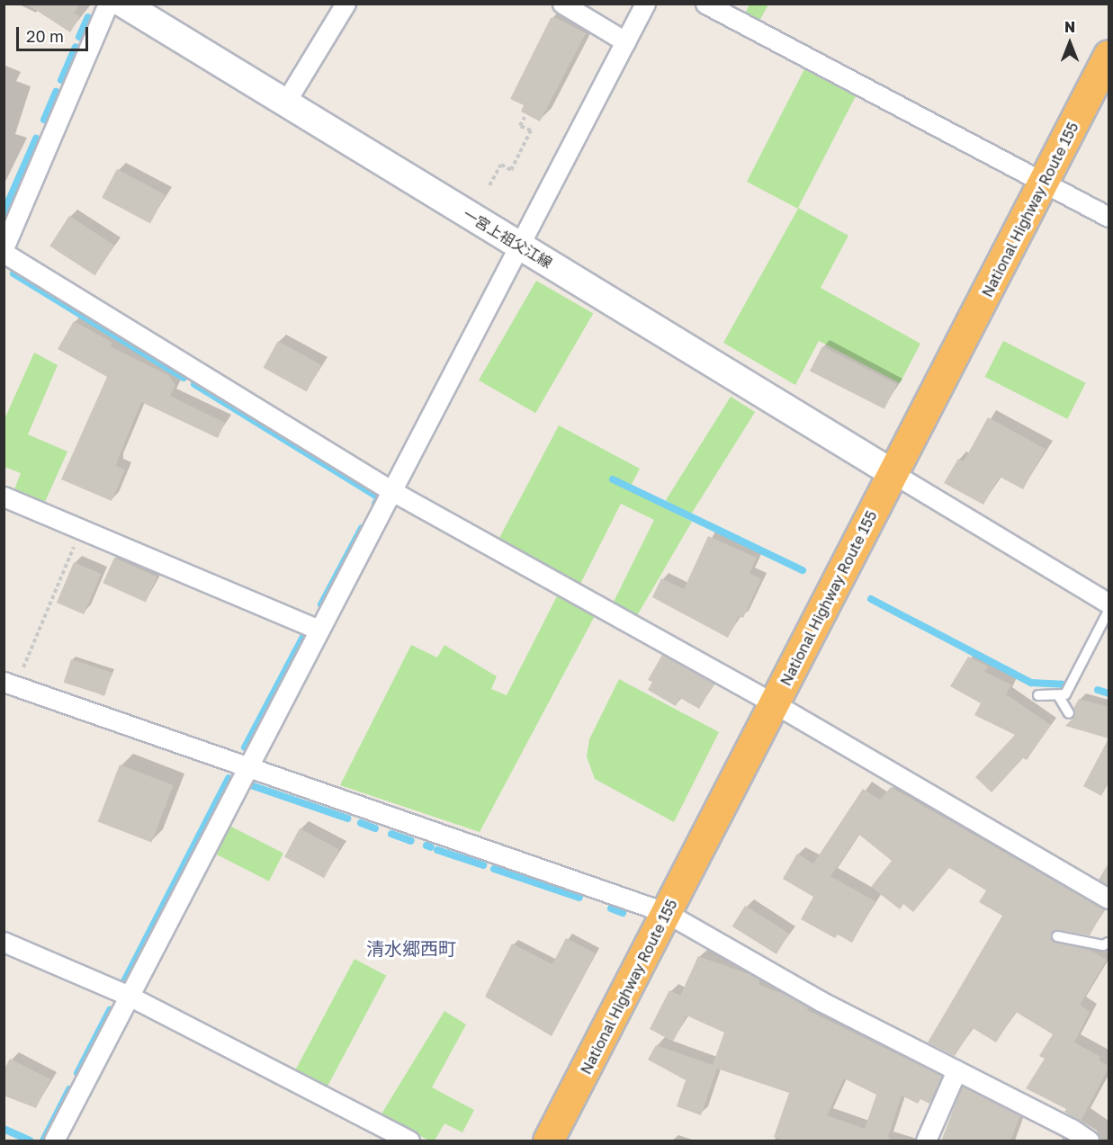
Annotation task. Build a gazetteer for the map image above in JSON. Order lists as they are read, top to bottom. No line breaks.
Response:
{"streets":{"highway":["National Highway Route 155"],"main road":["一宮上祖父江線"]},"crossings":[["National Highway Route 155","一宮上祖父江線"]],"districts":["清水郷西町"],"scale_bar":"20 m","north":"top"}
